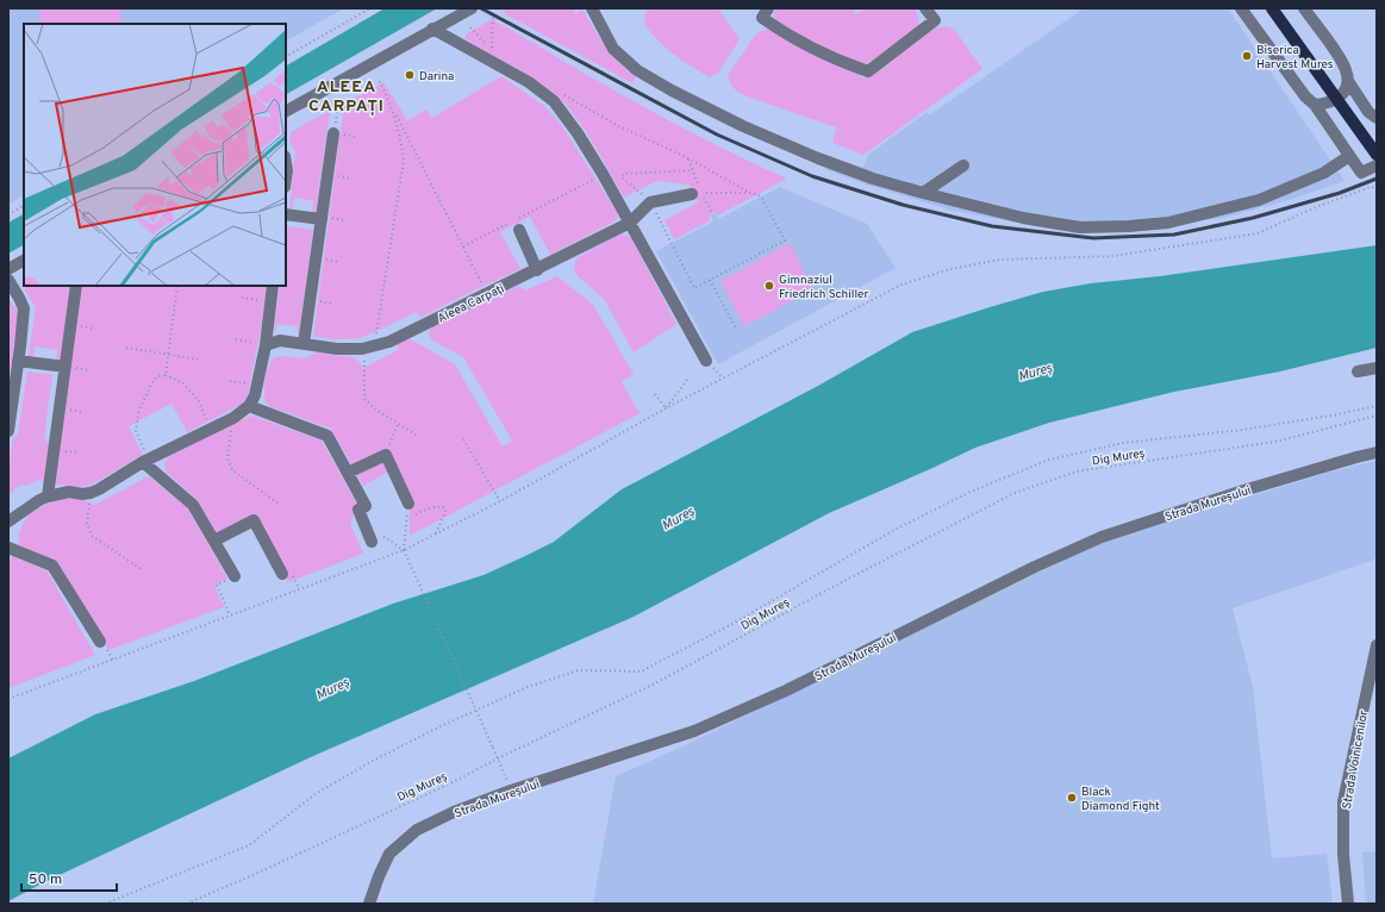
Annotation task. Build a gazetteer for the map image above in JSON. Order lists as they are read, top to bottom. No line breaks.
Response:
{"streets":{"street":["Aleea Carpați","Strada Mureșului","Strada Voinicenilor"],"path":["Dig Mureș"]},"districts":["ALEEA CARPAȚI"],"water":["Mureș"],"places":["Biserica Harvest Mures","Darina","Gimnaziul Friedrich Schiller","Black Diamond Fight"],"scale_bar":"50 m"}
